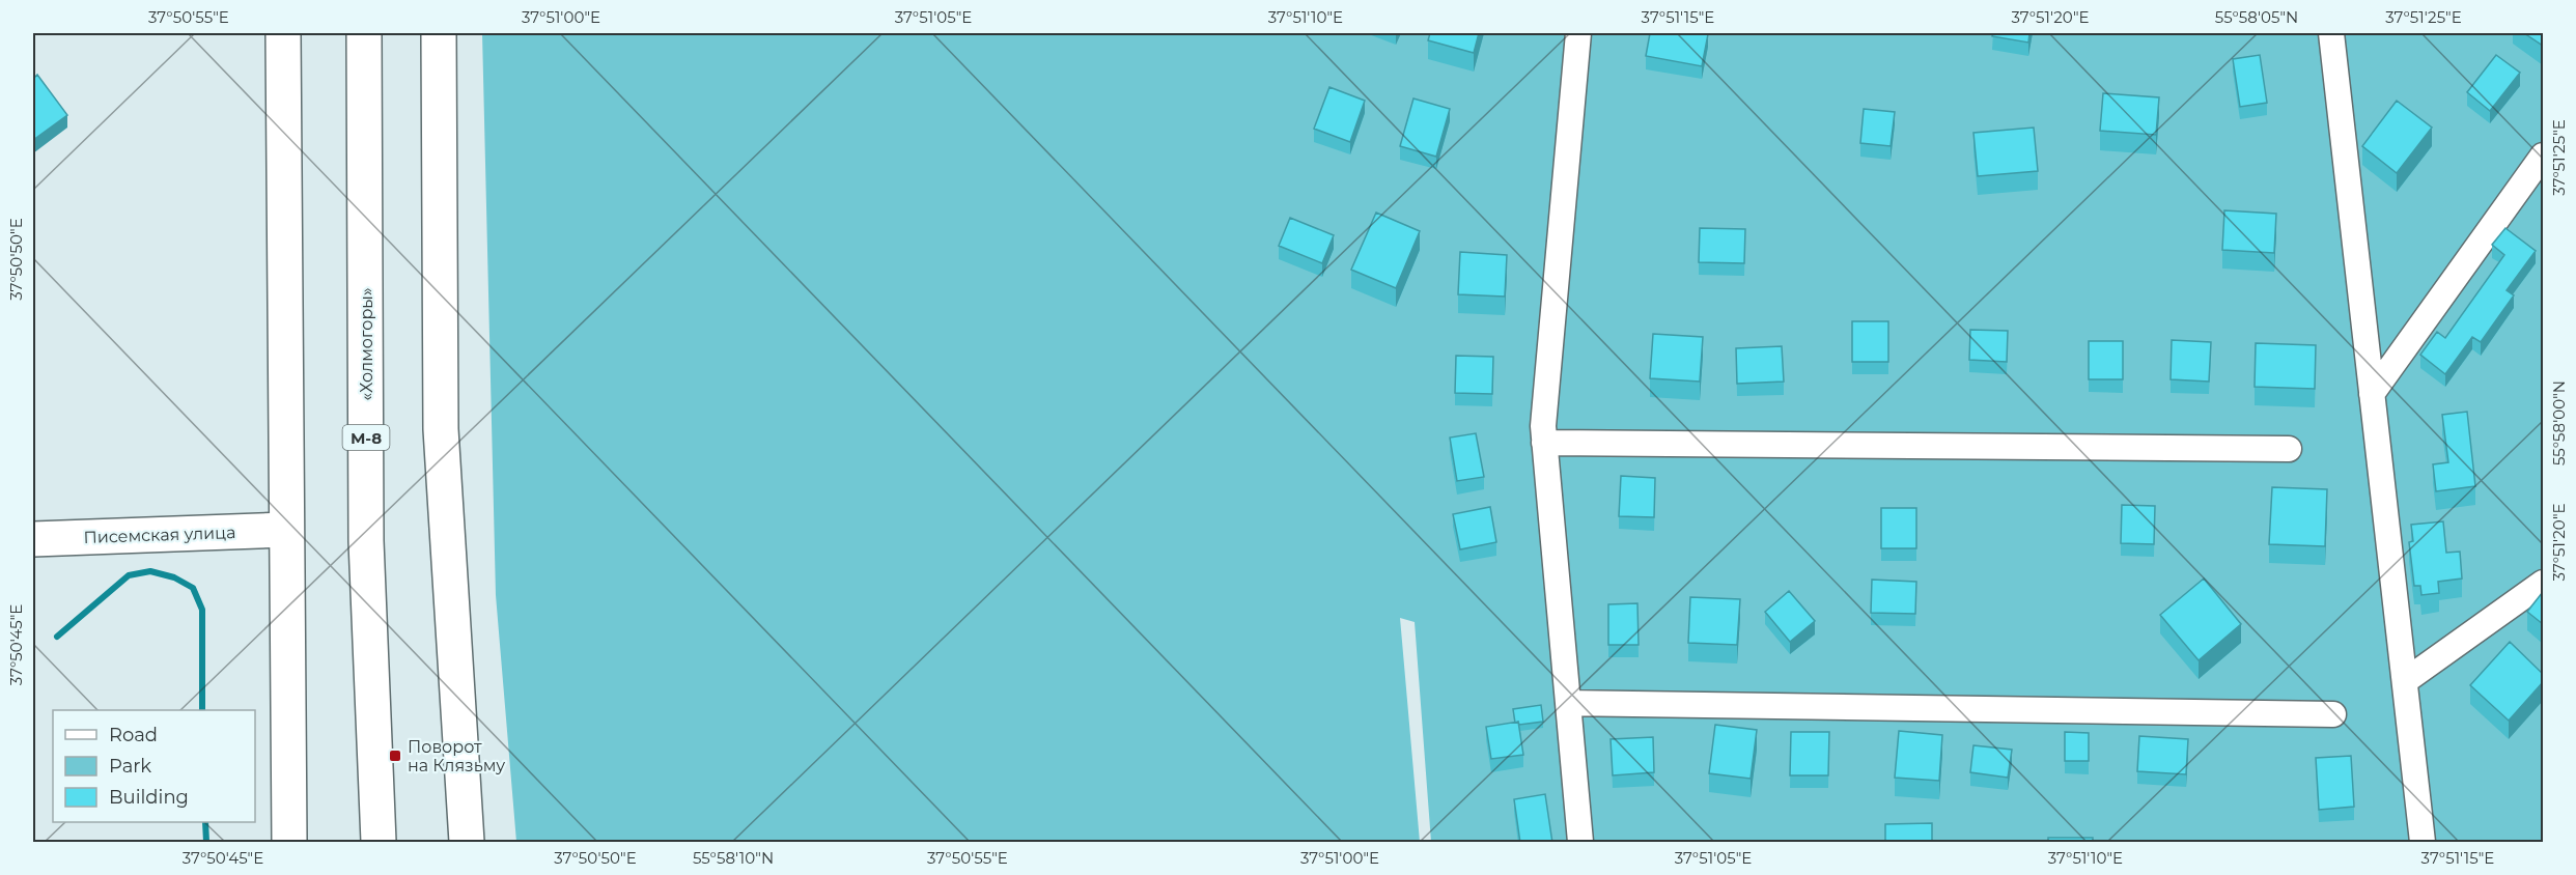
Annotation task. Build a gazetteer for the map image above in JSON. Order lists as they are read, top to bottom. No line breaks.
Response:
{"streets":{"main road":["«Холмогоры»","М-8","Писемская улица"]},"places":{"transit":["Поворот на Клязьму"]},"legend":["Road","Park","Building"],"coordinates":["37°50'55\"E","37°51'00\"E","37°51'05\"E","37°51'10\"E","37°51'15\"E","37°51'20\"E","55°58'05\"N","37°51'25\"E","37°50'50\"E","55°58'00\"N","37°50'45\"E","55°58'10\"N"]}
